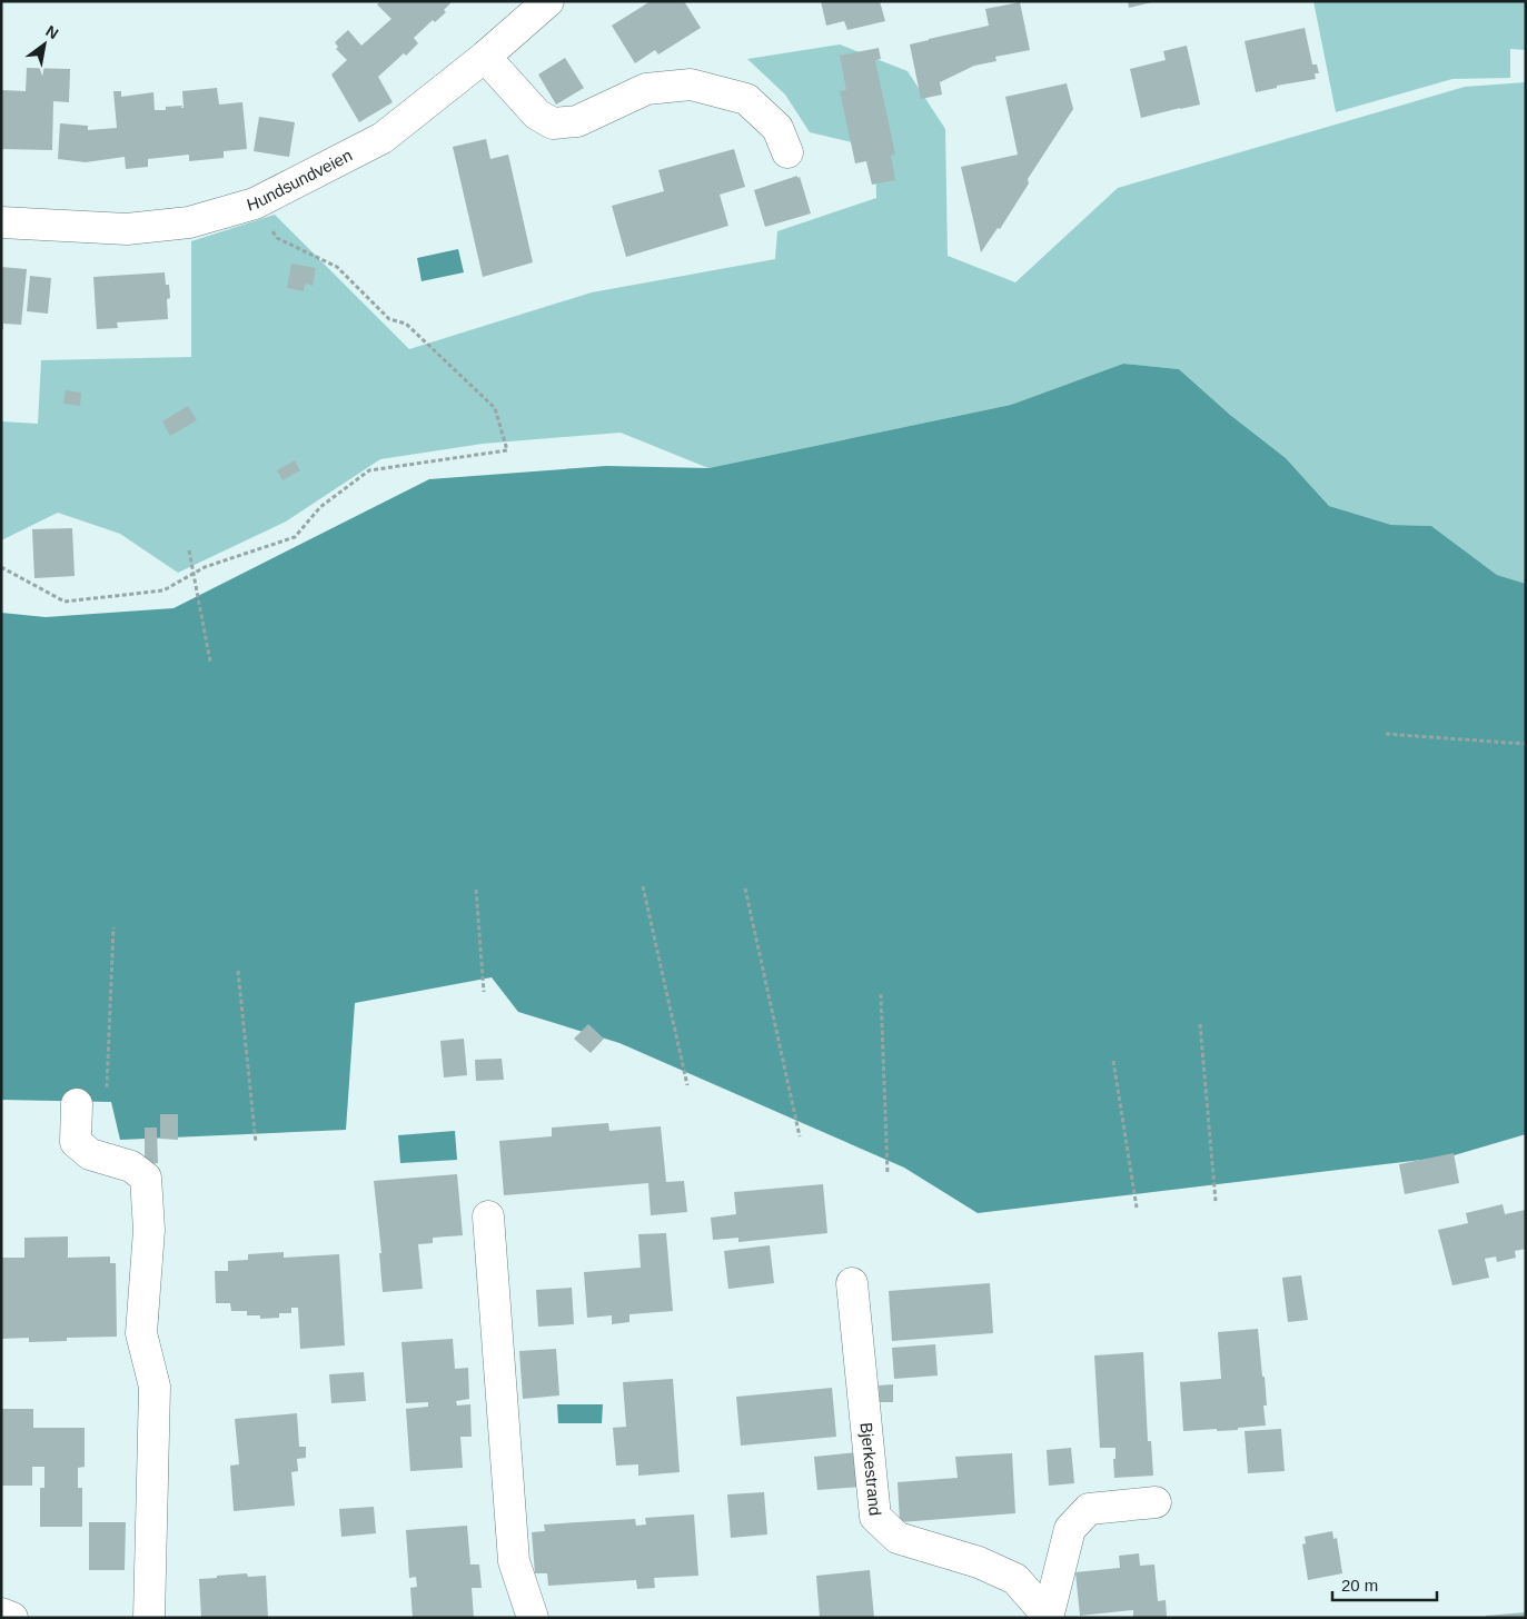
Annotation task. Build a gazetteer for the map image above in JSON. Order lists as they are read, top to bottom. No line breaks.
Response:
{"streets":{"street":["Hundsundveien","Bjerkestrand"]},"scale_bar":"20 m","north":"top right"}
